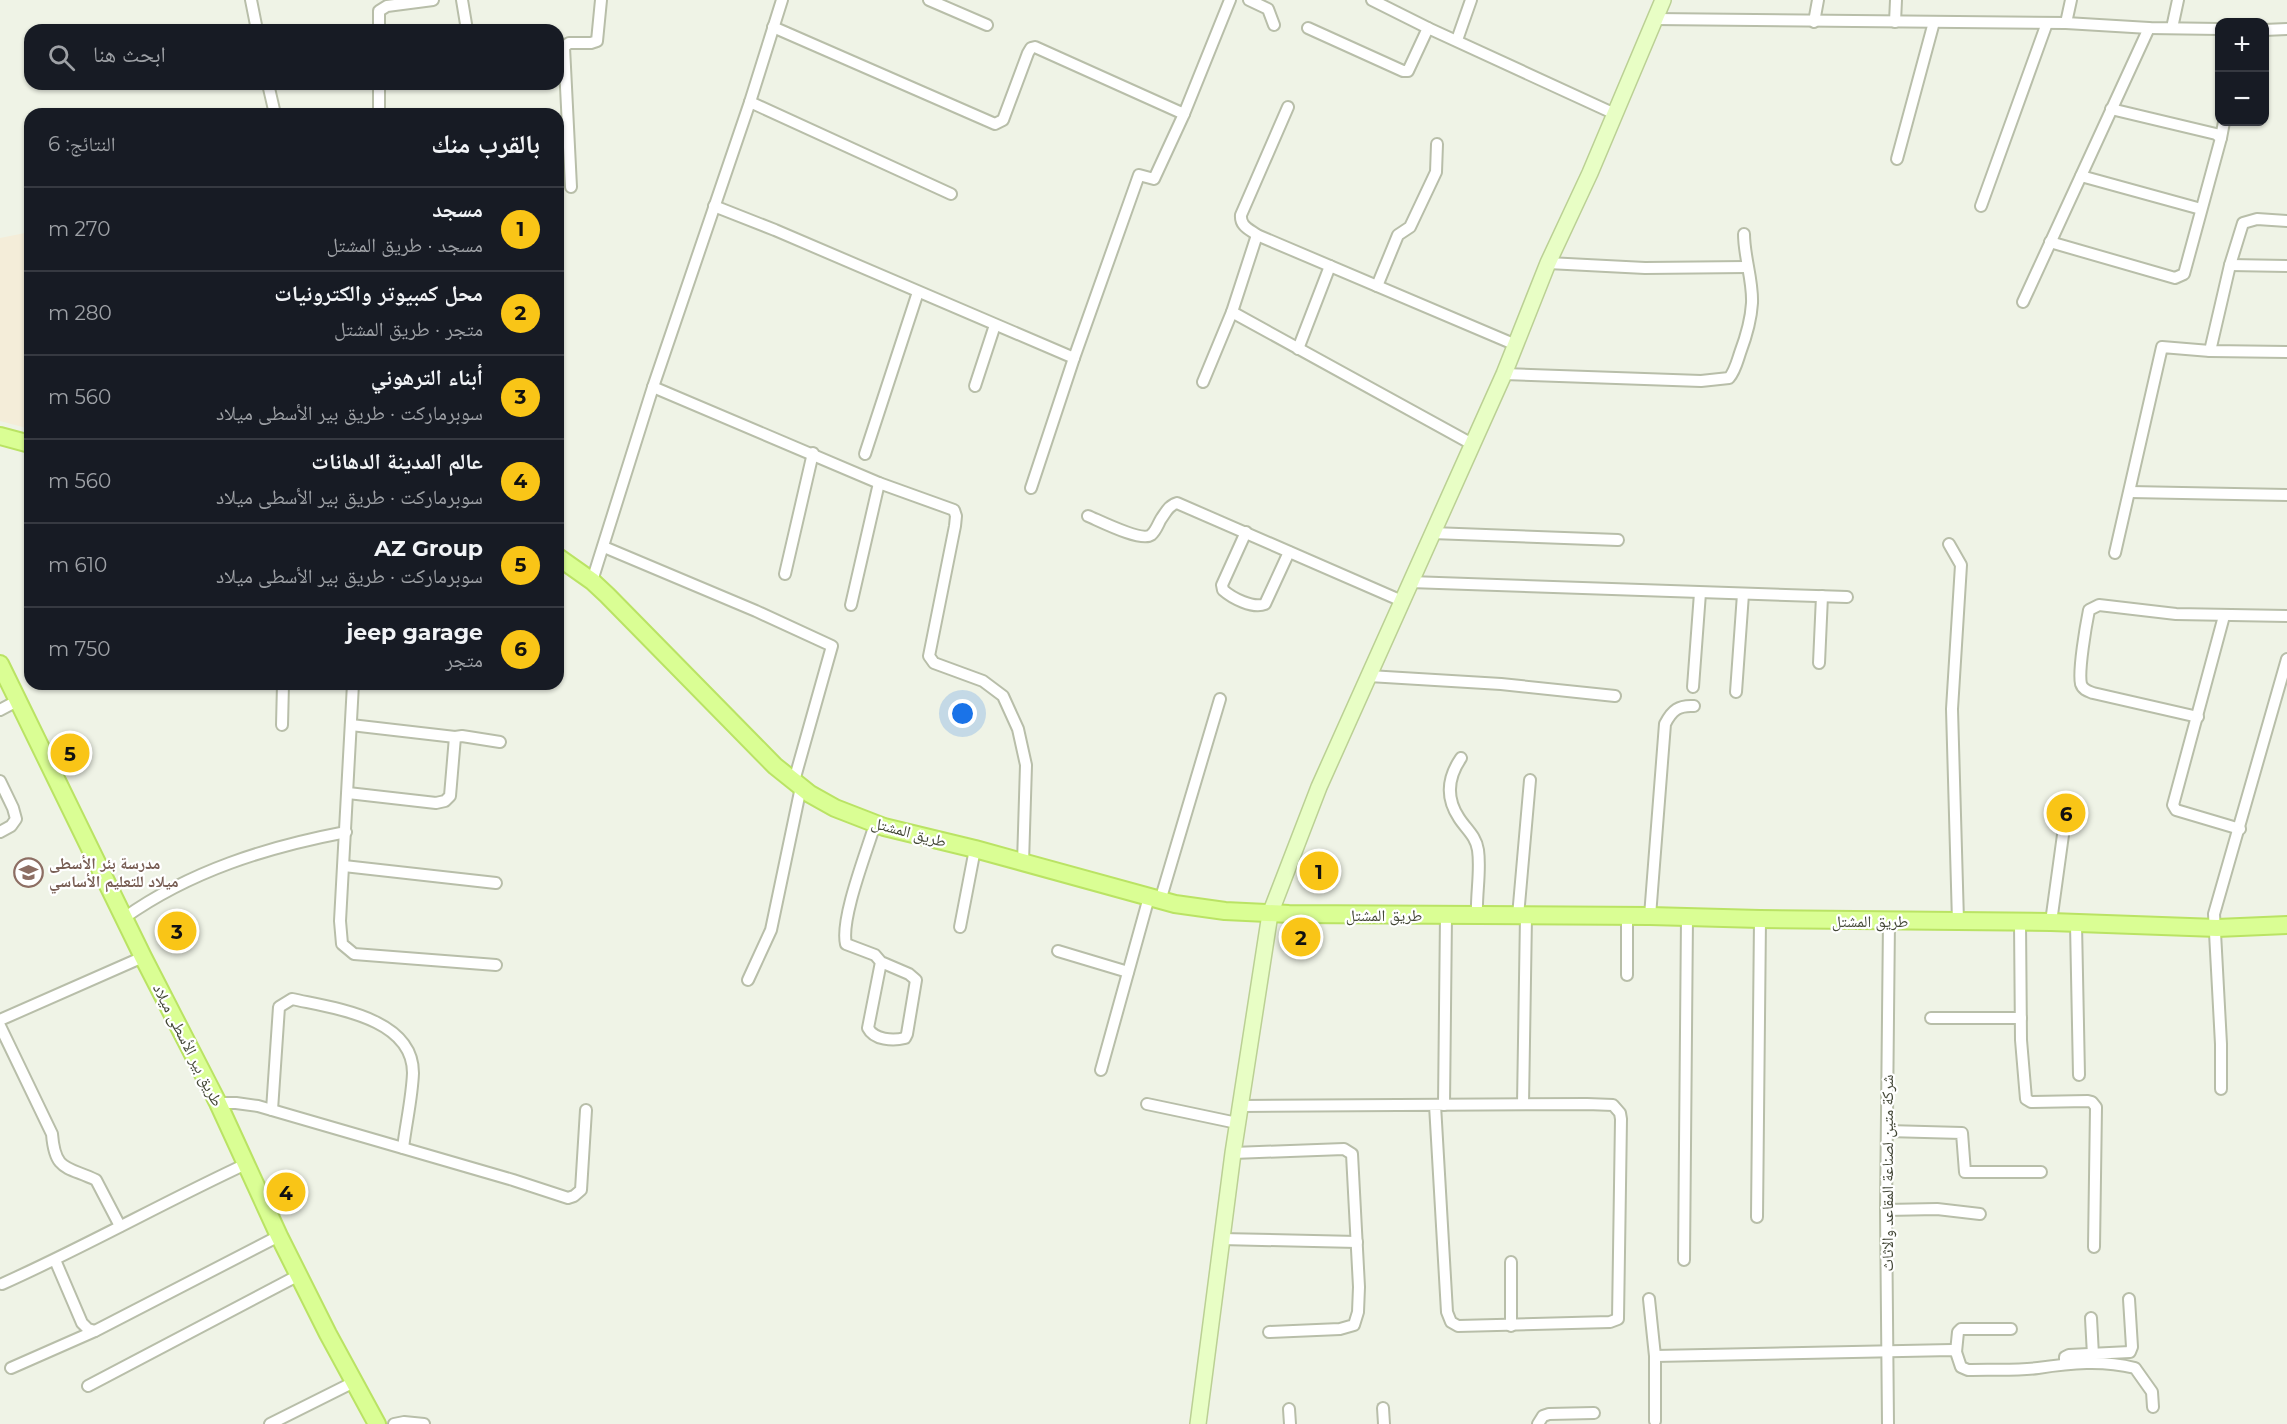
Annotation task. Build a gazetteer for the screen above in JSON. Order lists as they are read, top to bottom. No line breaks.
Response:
{"streets":{"main road":["طريق المشتل","طريق بير الأسطى ميلاد"],"street":["شركة متين لصناعة المقاعد والاثاث"]},"crossings":[["طريق المشتل","شركة متين لصناعة المقاعد والاثاث"]],"places":{"school or university":["مدرسة بئر الأسطى ميلاد للتعليم الأساسي"]},"page":{"map_buttons":["+","−"],"search":"ابحث هنا","heading":["بالقرب منك","النتائج: 6"],"list":[{"mark":"1","name":"مسجد","note":"مسجد · طريق المشتل","value":"270 m"},{"mark":"2","name":"محل كمبيوتر والكترونيات","note":"متجر · طريق المشتل","value":"280 m"},{"mark":"3","name":"أبناء الترهوني","note":"سوبرماركت · طريق بير الأسطى ميلاد","value":"560 m"},{"mark":"4","name":"عالم المدينة الدهانات","note":"سوبرماركت · طريق بير الأسطى ميلاد","value":"560 m"},{"mark":"5","name":"AZ Group","note":"سوبرماركت · طريق بير الأسطى ميلاد","value":"610 m"},{"mark":"6","name":"jeep garage","note":"متجر","value":"750 m"}],"pins":["5","6","1","3","2","4"]}}
